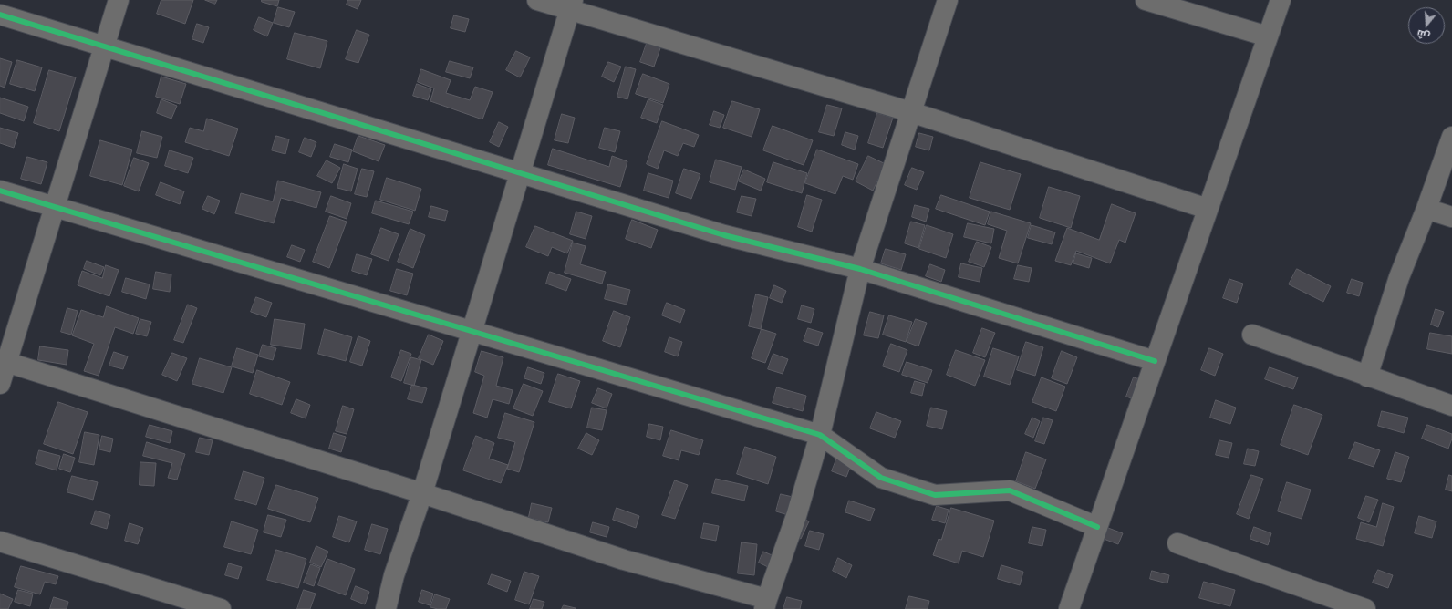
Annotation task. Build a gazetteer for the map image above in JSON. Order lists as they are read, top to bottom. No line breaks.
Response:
{"north":"bottom"}
